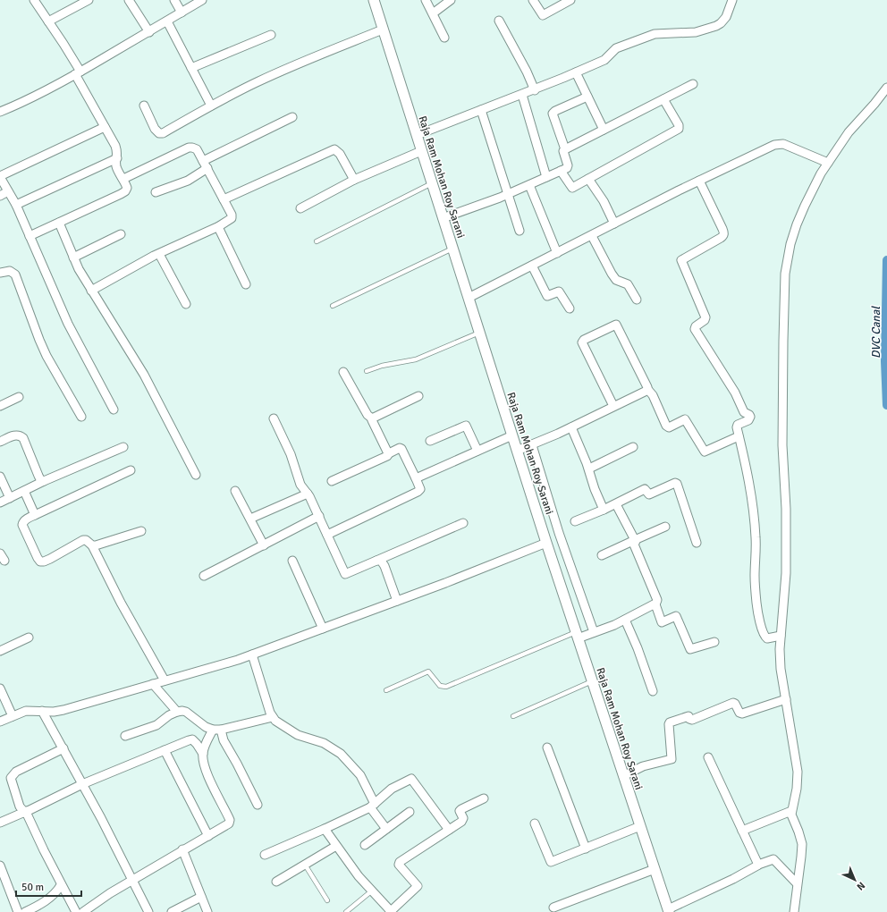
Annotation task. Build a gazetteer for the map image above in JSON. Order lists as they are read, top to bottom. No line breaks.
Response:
{"streets":{"street":["Raja Ram Mohan Roy Sarani"]},"water":["DVC Canal"],"scale_bar":"50 m","north":"bottom right"}
